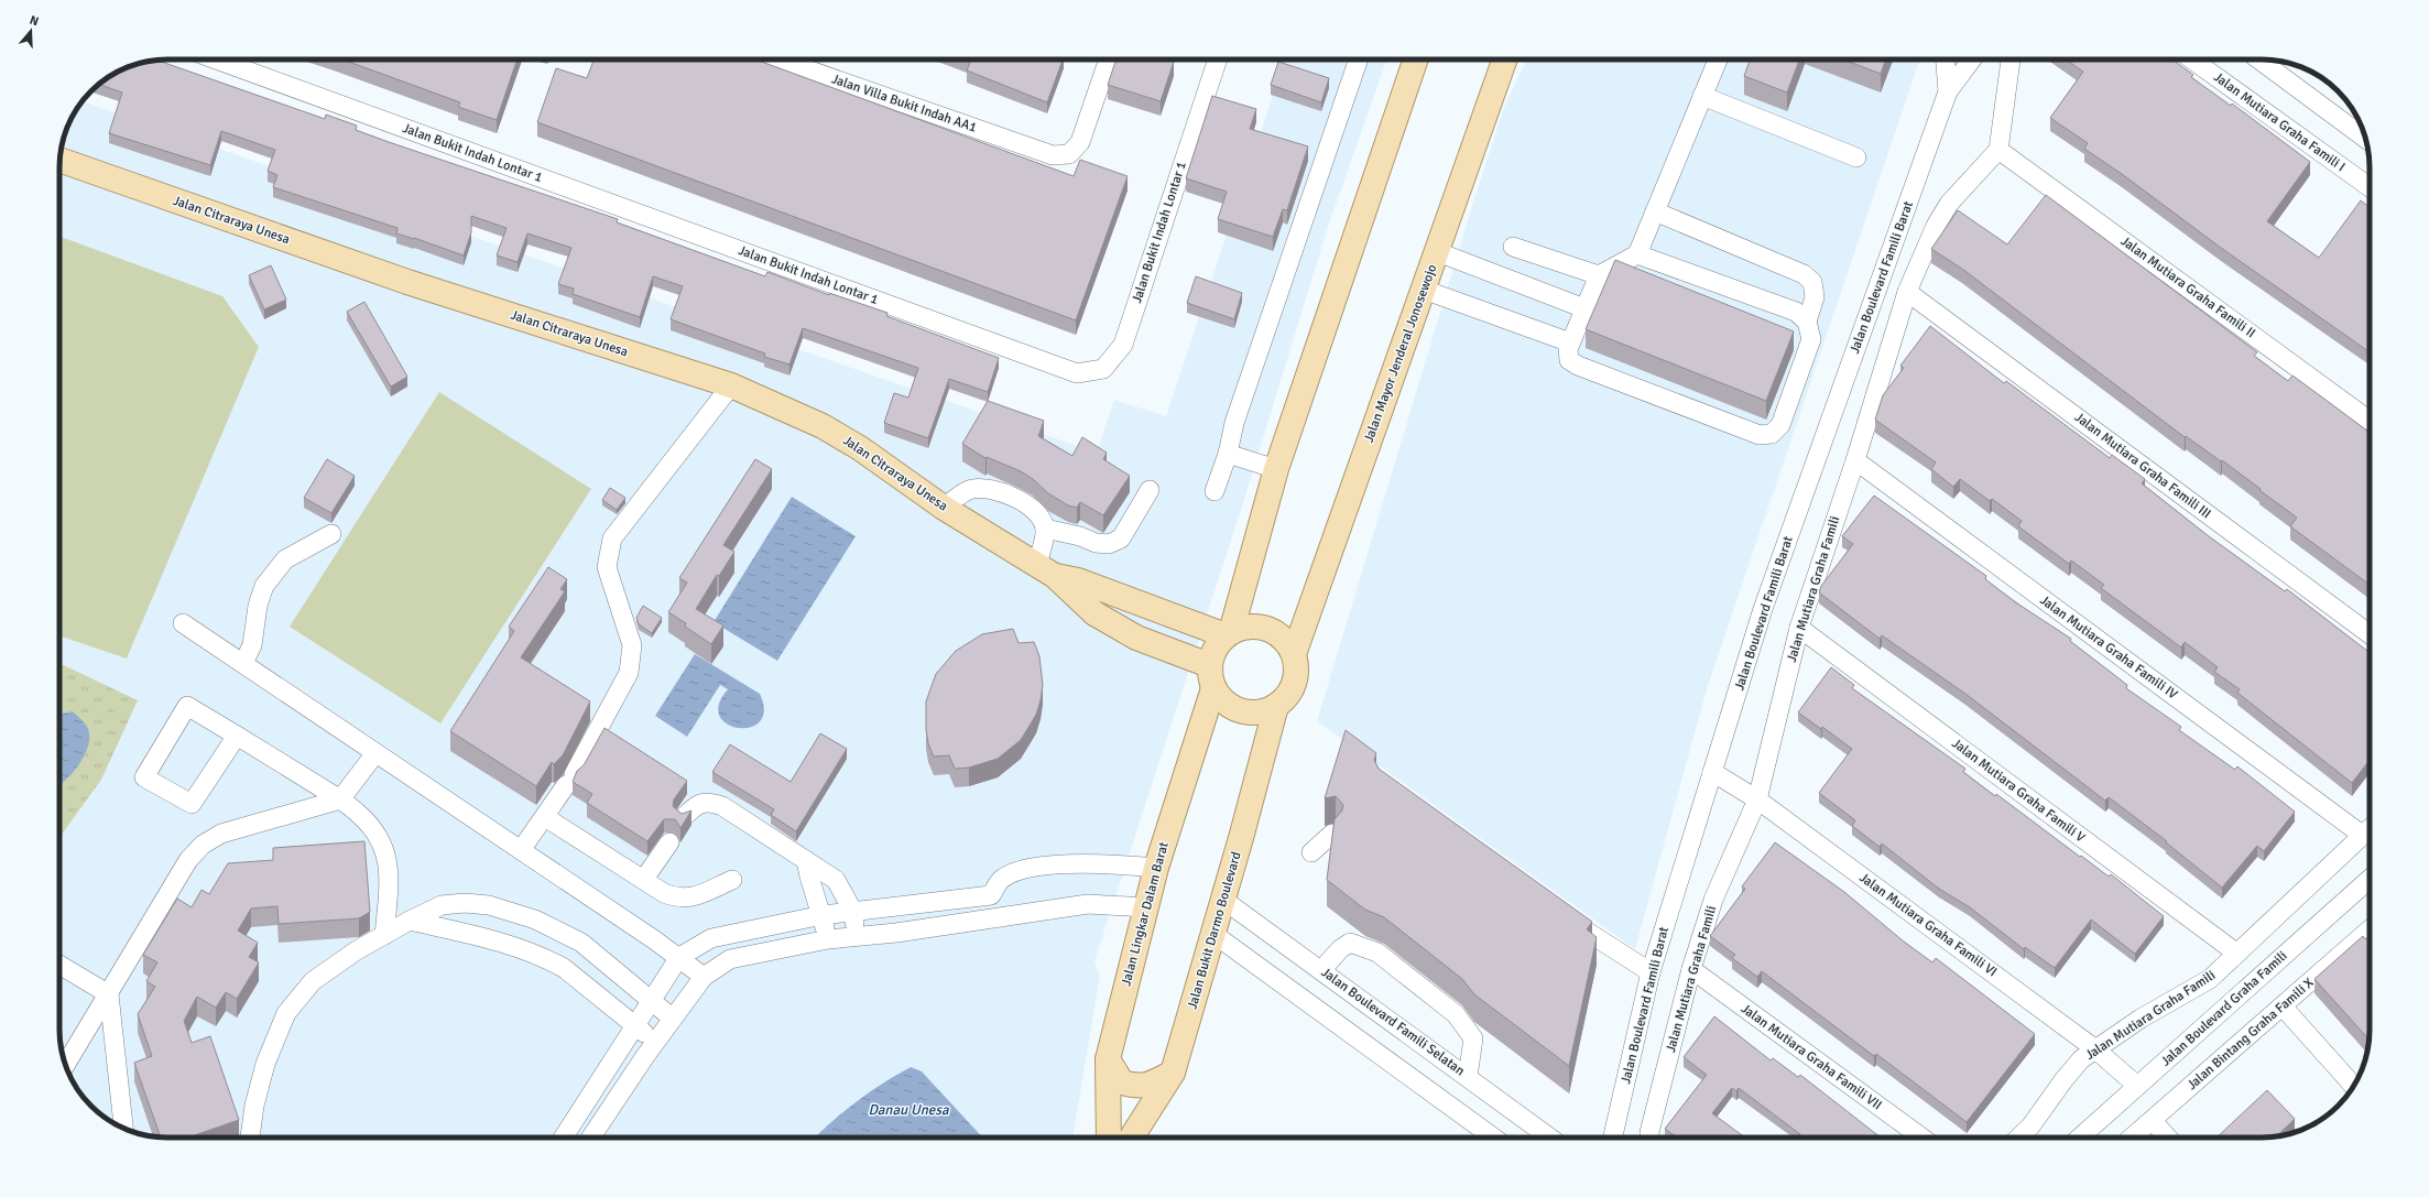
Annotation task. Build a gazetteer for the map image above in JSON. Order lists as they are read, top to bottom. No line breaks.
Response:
{"streets":{"main road":["Jalan Citraraya Unesa","Jalan Mayor Jenderal Jonosewojo","Jalan Lingkar Dalam Barat","Jalan Bukit Darmo Boulevard"],"street":["Jalan Villa Bukit Indah AA1","Jalan Mutiara Graha Famili I","Jalan Bukit Indah Lontar 1","Jalan Boulevard Famili Barat","Jalan Mutiara Graha Famili II","Jalan Mutiara Graha Famili III","Jalan Mutiara Graha Famili","Jalan Mutiara Graha Famili IV","Jalan Mutiara Graha Famili V","Jalan Mutiara Graha Famili VI","Jalan Boulevard Graha Famili","Jalan Boulevard Famili Selatan","Jalan Bintang Graha Famili X","Jalan Mutiara Graha Famili VII"]},"crossings":[["Jalan Citraraya Unesa","Jalan Lingkar Dalam Barat"],["Jalan Citraraya Unesa","Jalan Bukit Darmo Boulevard"],["Jalan Boulevard Famili Barat","Jalan Mutiara Graha Famili VI"],["Jalan Mutiara Graha Famili II","Jalan Mutiara Graha Famili"],["Jalan Mutiara Graha Famili III","Jalan Mutiara Graha Famili"],["Jalan Mutiara Graha Famili","Jalan Mutiara Graha Famili IV"],["Jalan Mutiara Graha Famili","Jalan Mutiara Graha Famili V"],["Jalan Mutiara Graha Famili","Jalan Mutiara Graha Famili VI"],["Jalan Mutiara Graha Famili","Jalan Mutiara Graha Famili VII"],["Jalan Mutiara Graha Famili VI","Jalan Boulevard Graha Famili"],["Jalan Bukit Darmo Boulevard","Jalan Boulevard Famili Selatan"]],"water":["Danau Unesa"],"north":"top"}
